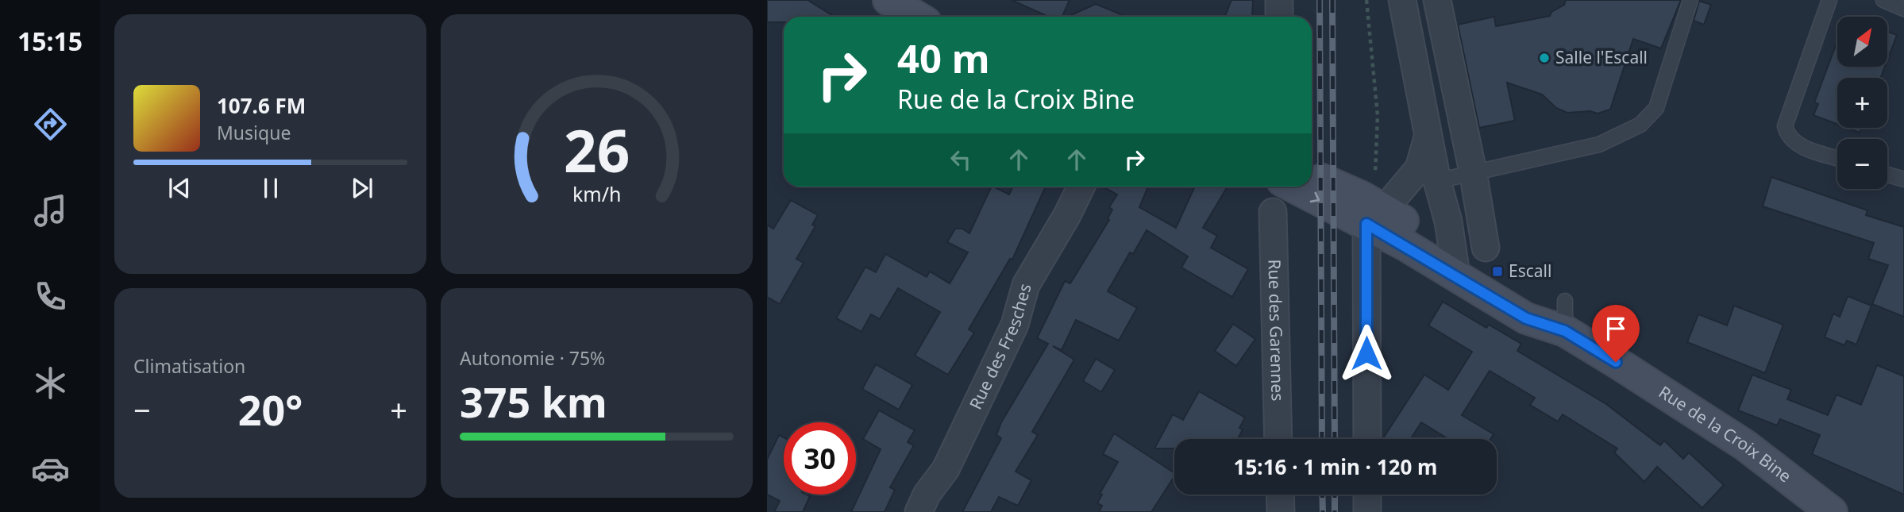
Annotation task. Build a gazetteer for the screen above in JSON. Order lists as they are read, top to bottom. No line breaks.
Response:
{"streets":{"street":["Rue des Garennes","Rue des Fresches","Rue de la Croix Bine"]},"places":{"other":["Salle l'Escall"],"transit":["Escall"]},"north":"top right","page":{"tabs":"15:15","map_buttons":["+","−"],"turn":["40 m","Rue de la Croix Bine"],"song":["107.6 FM","Musique"],"tile":["Climatisation",["Autonomie · 75%","375 km"]],"heat":["−","20°","+"],"limit":"30","trip":"15:16 · 1 min · 120 m","gauge":["26","km/h"]}}
